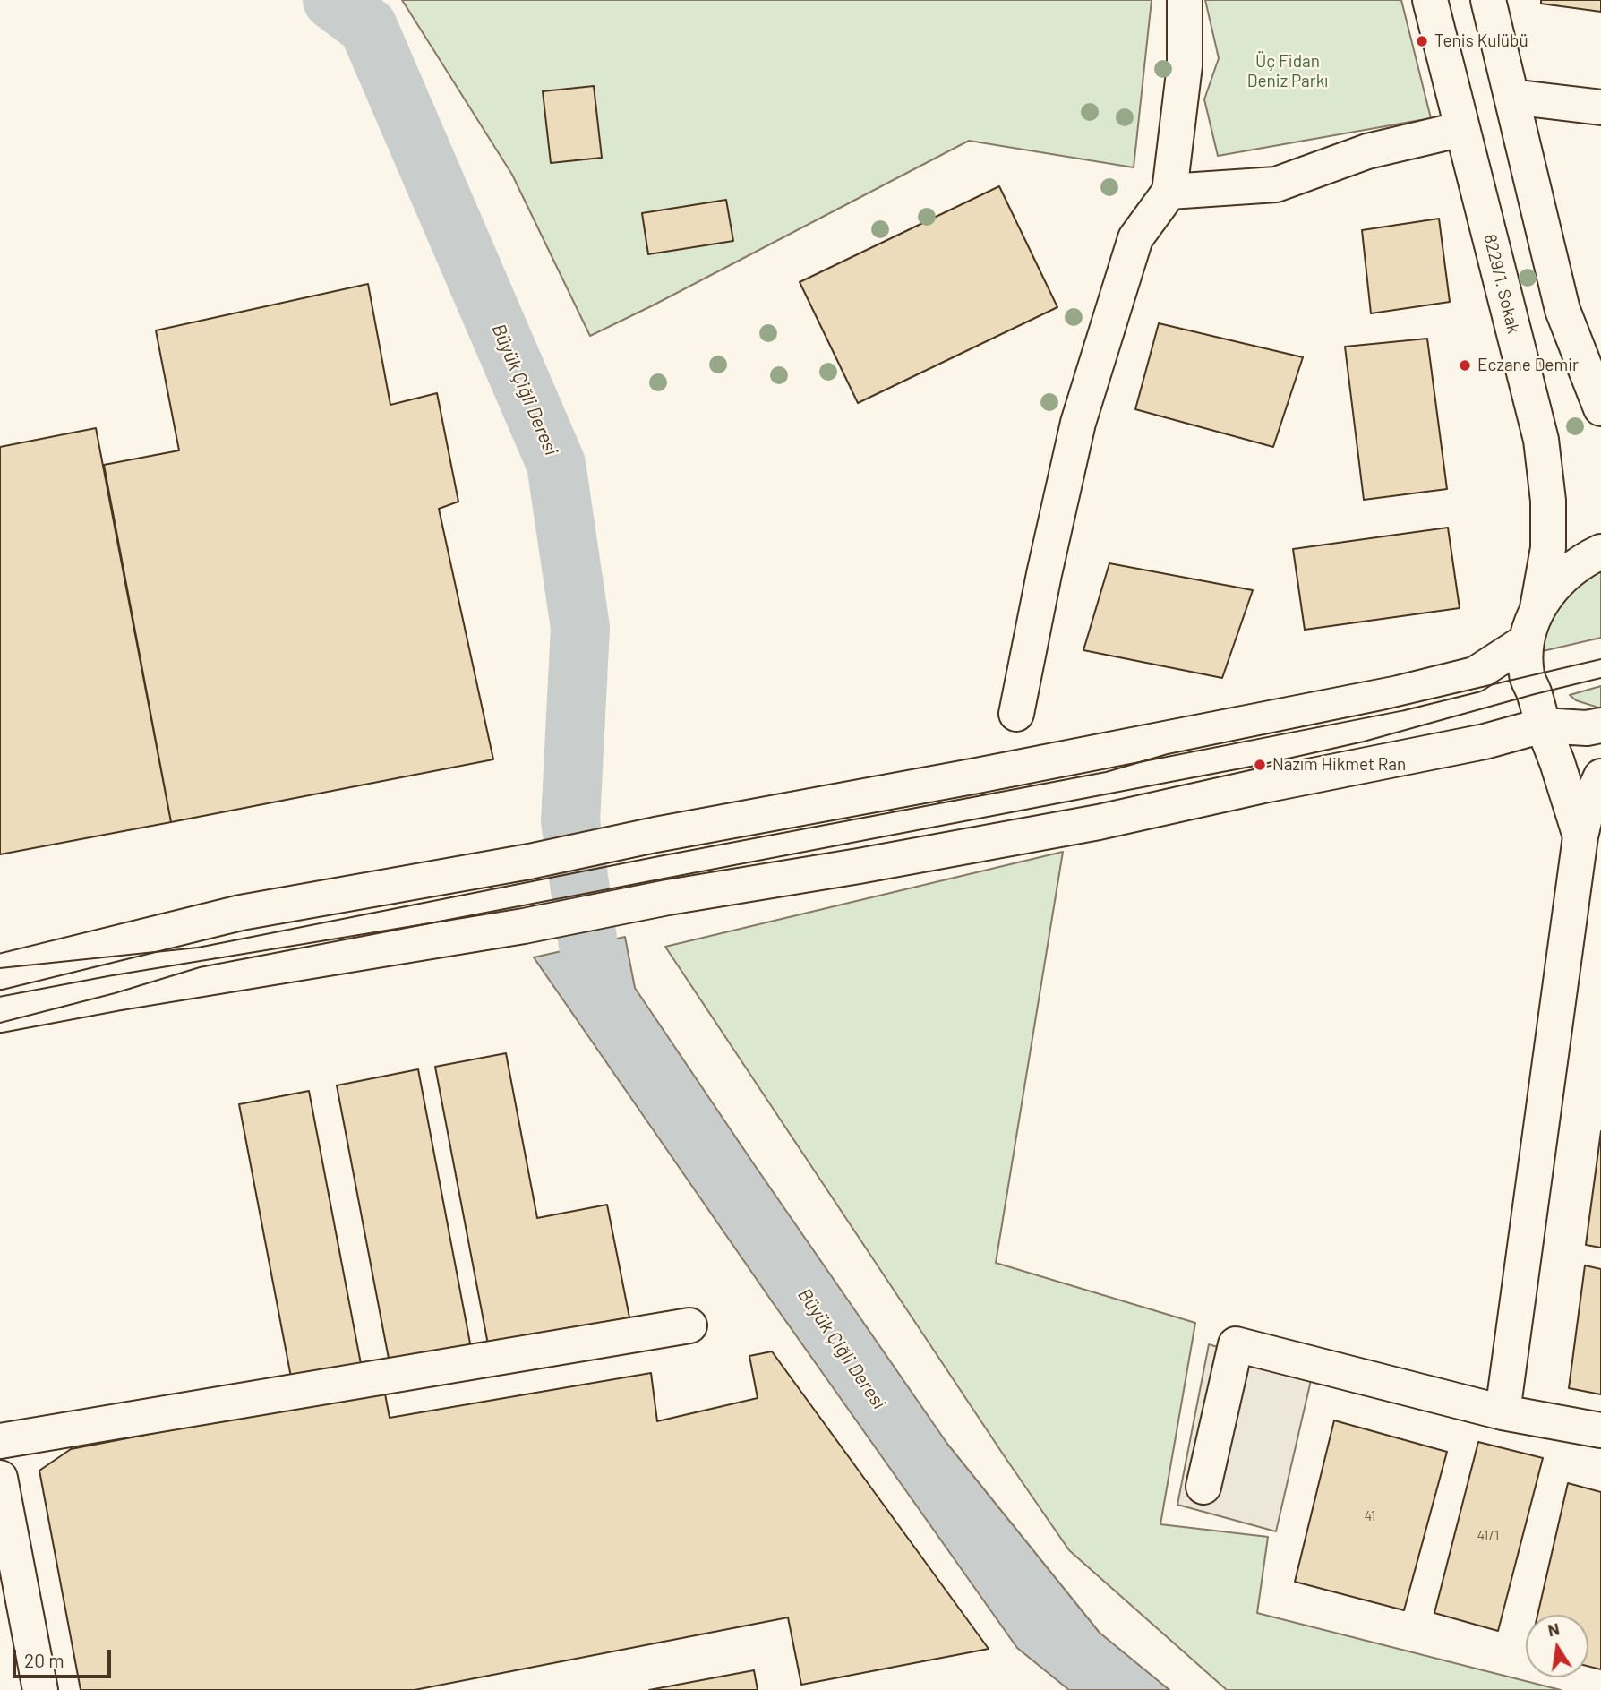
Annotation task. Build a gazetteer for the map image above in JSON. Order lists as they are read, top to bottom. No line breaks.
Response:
{"streets":{"street":["8229/1. Sokak"]},"water":["Büyük Çiğli Deresi"],"parks":["Üç Fidan Deniz Parkı"],"places":["Tenis Kulübü","Eczane Demir","Nazım Hikmet Ran"],"house_numbers":["41","41/1"],"scale_bar":"20 m","north":"top"}
